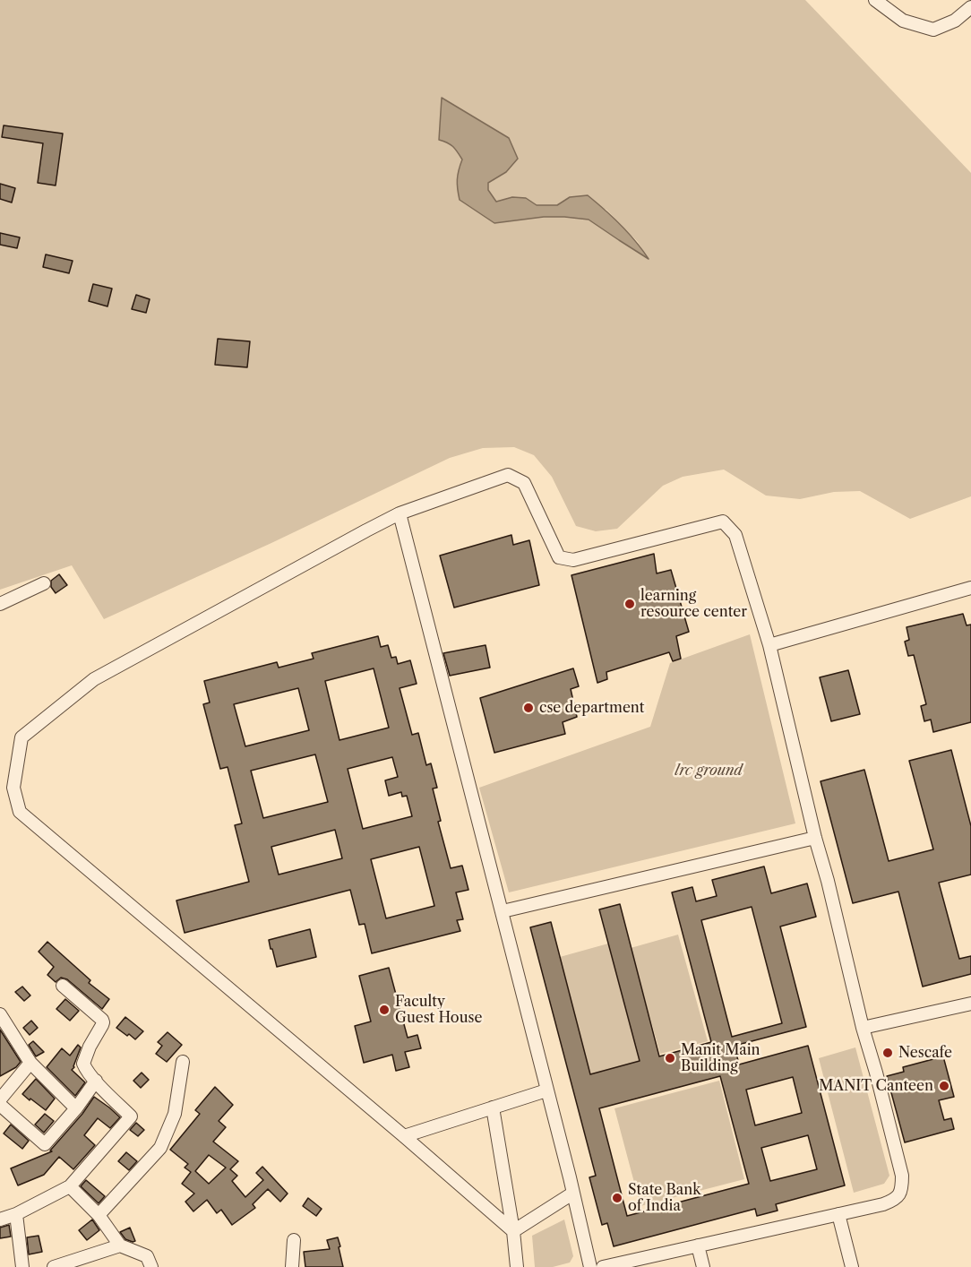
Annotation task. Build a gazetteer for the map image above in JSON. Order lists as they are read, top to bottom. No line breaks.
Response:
{"parks":["lrc ground"],"places":["learning resource center","cse department","Faculty Guest House","Nescafe","Manit Main Building","MANIT Canteen","State Bank of India"]}
